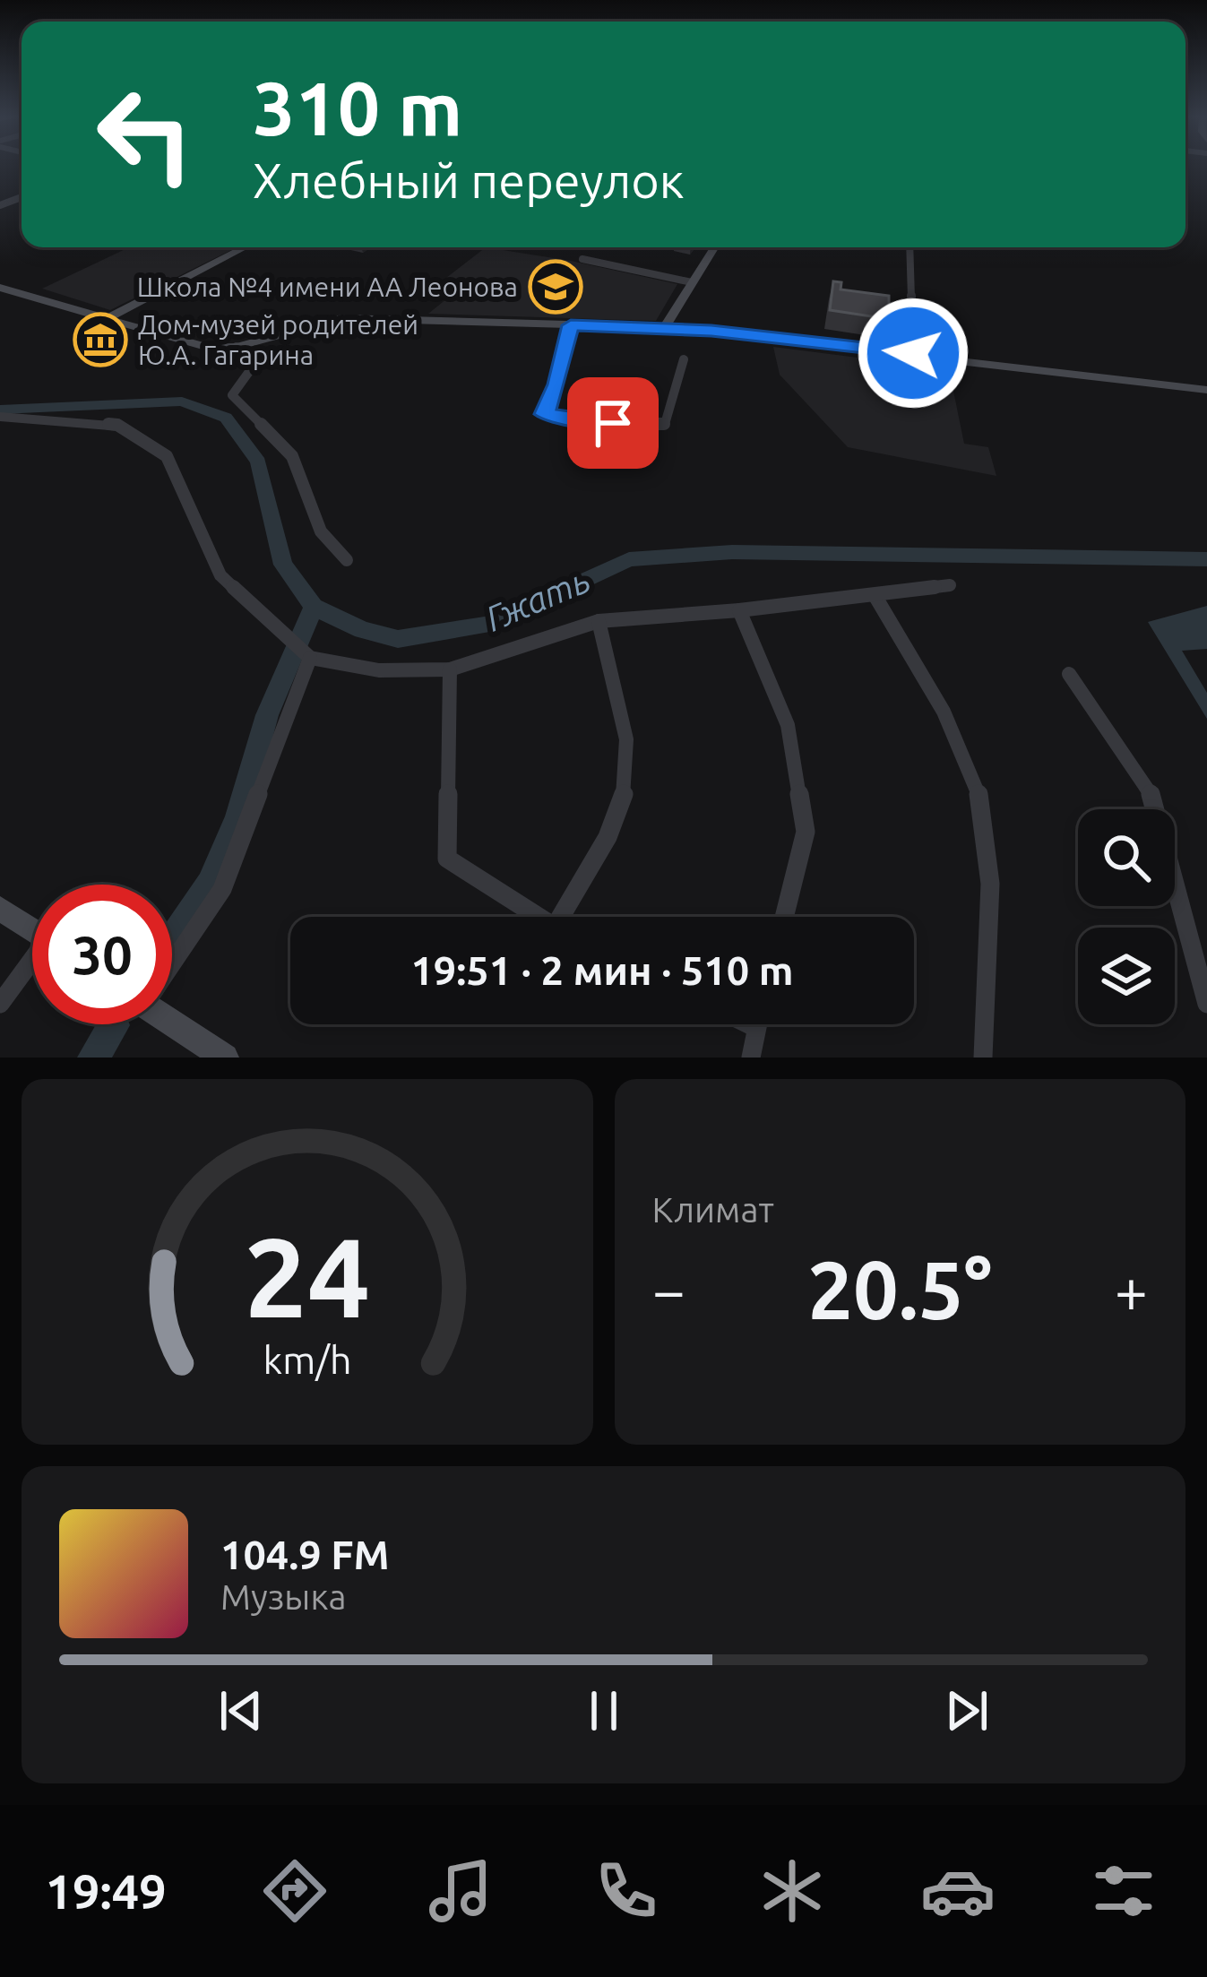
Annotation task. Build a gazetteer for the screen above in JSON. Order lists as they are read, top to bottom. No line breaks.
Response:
{"water":["Гжать"],"places":{"school or university":["Школа №4 имени АА Леонова"],"museum":["Дом-музей родителей Ю.А. Гагарина"]},"page":{"turn":["310 m","Хлебный переулок"],"limit":"30","trip":"19:51 · 2 мин · 510 m","tile":"Климат","heat":["−","20.5°","+"],"song":["104.9 FM","Музыка"],"tabs":"19:49","gauge":["24","km/h"]}}
